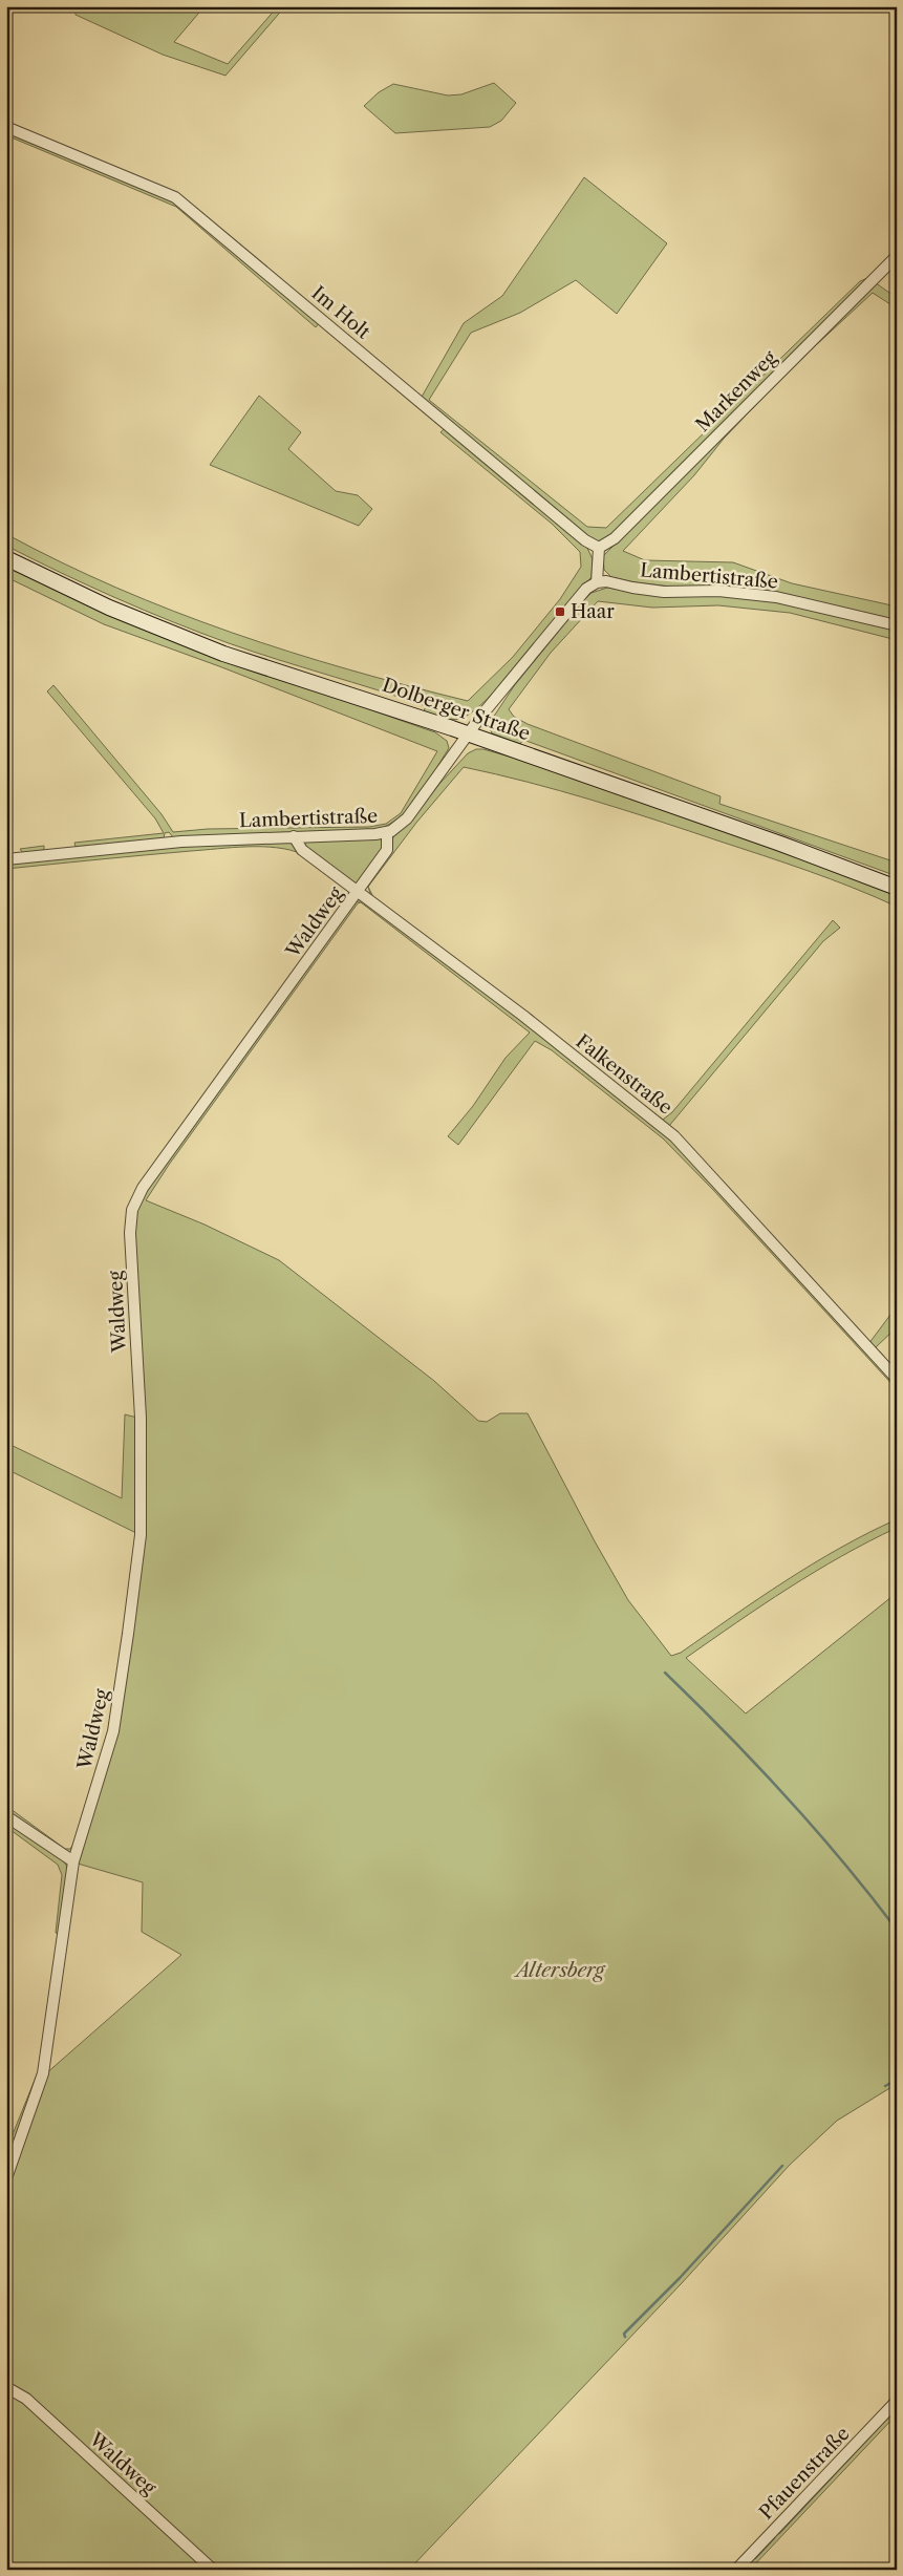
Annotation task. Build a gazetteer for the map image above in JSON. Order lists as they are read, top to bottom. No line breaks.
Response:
{"streets":{"main road":["Dolberger Straße"],"street":["Im Holt","Markenweg","Lambertistraße","Waldweg","Falkenstraße","Pfauenstraße"]},"crossings":[["Im Holt","Markenweg"],["Lambertistraße","Dolberger Straße"],["Lambertistraße","Waldweg"],["Lambertistraße","Falkenstraße"],["Waldweg","Falkenstraße"]],"parks":["Altersberg"],"places":{"transit":["Haar"]}}
